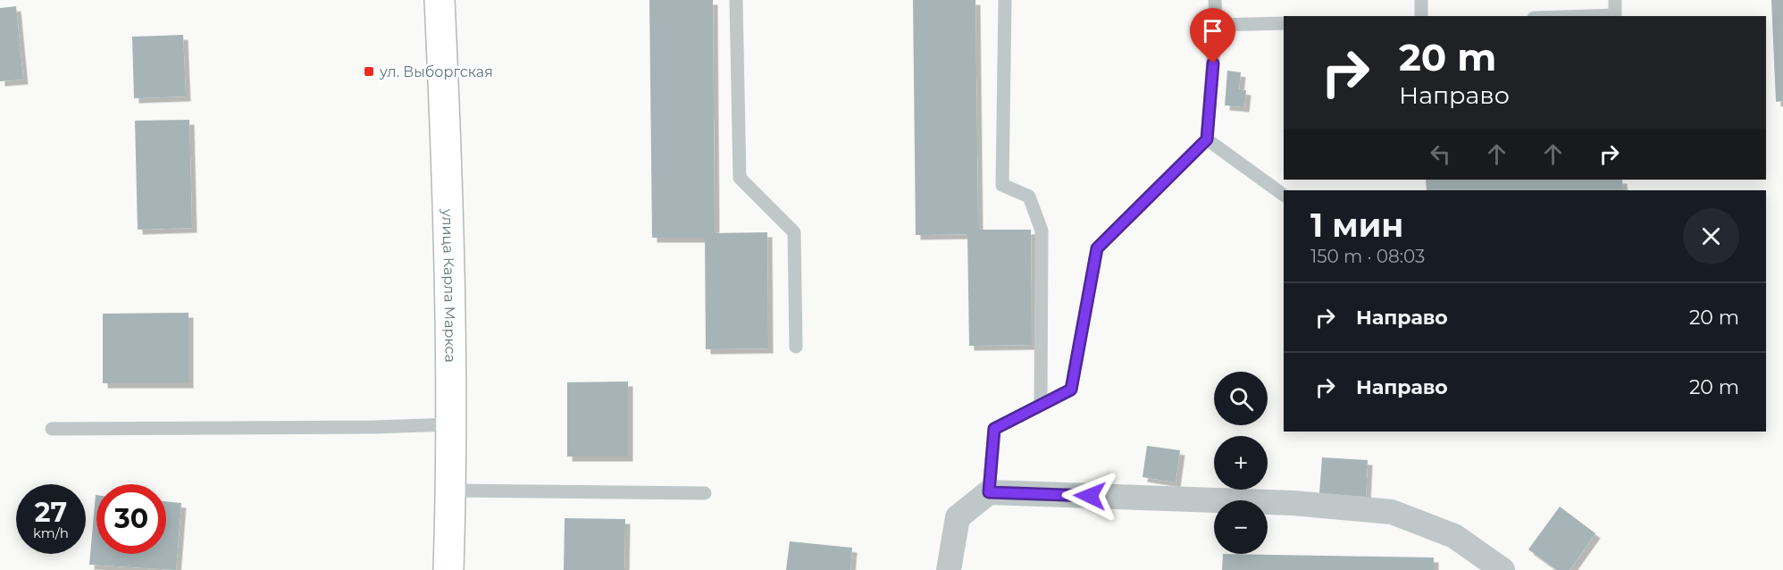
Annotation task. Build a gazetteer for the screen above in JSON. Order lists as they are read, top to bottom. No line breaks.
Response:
{"streets":{"highway":["улица Карла Маркса"]},"places":{"transit":["ул. Выборгская"]},"page":{"turn":["20 m","Направо"],"heading":["1 мин","150 m · 08:03"],"list":[{"name":"Направо","value":"20 m"},{"name":"Направо","value":"20 m"}],"map_buttons":["+","−"],"speed":"27 km/h","limit":"30"}}
